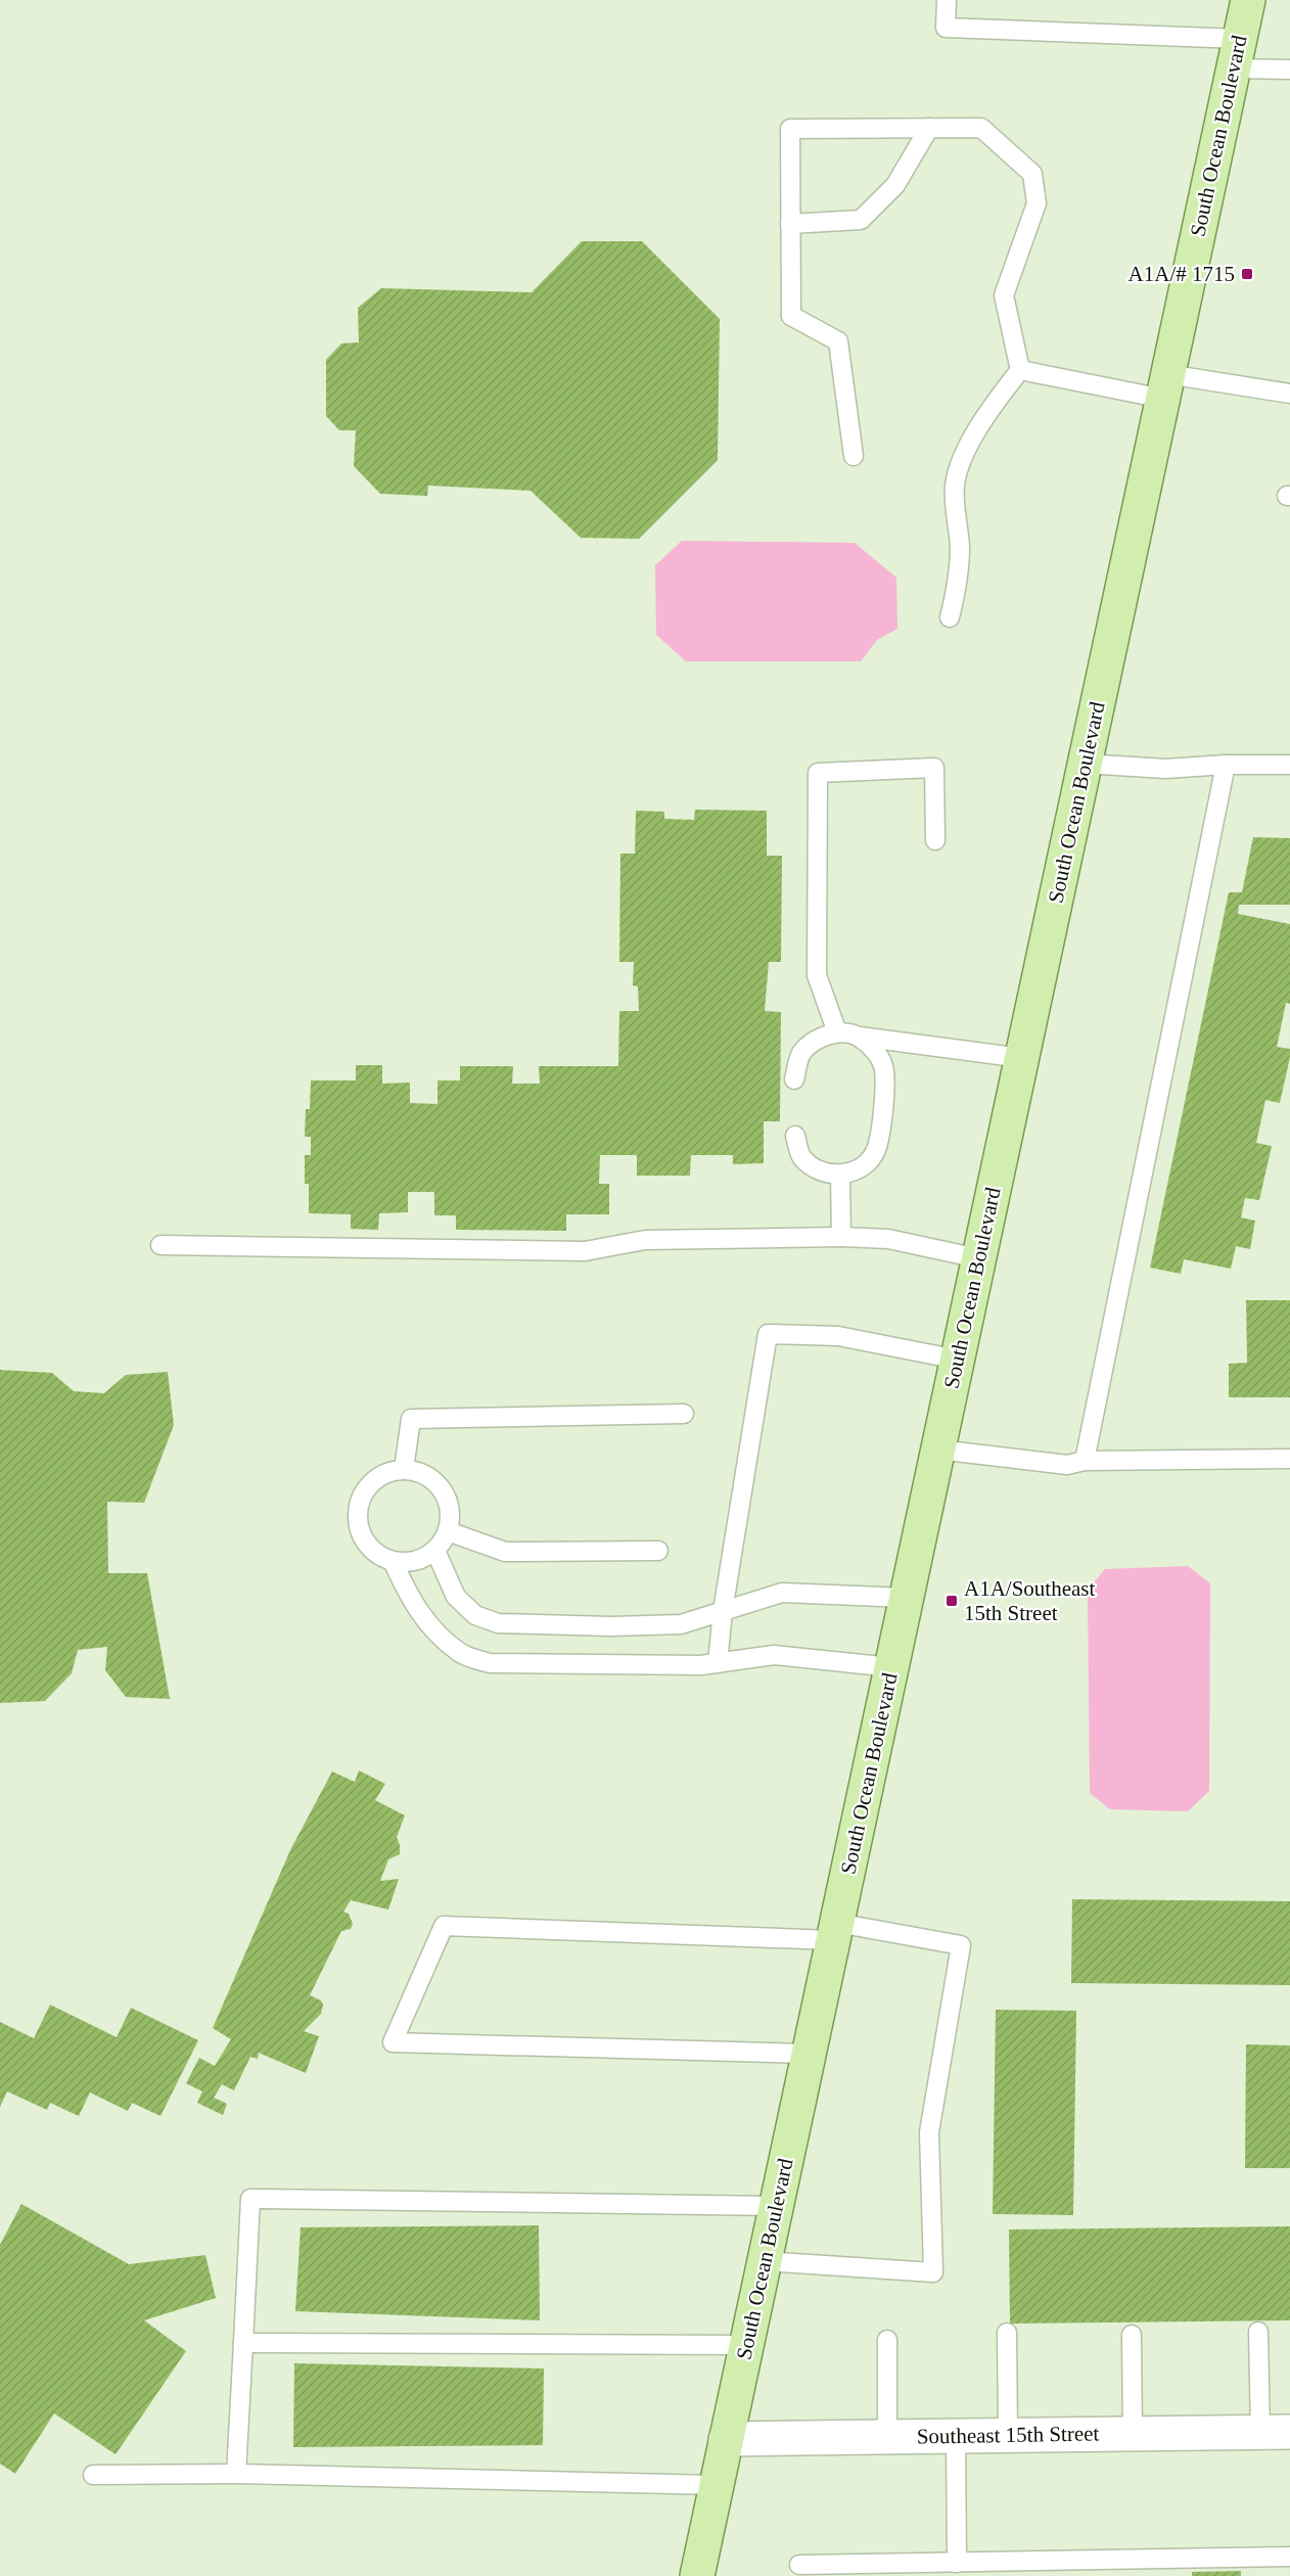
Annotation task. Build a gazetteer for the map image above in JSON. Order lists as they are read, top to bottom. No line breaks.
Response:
{"streets":{"main road":["South Ocean Boulevard"],"street":["Southeast 15th Street"]},"crossings":[["South Ocean Boulevard","Southeast 15th Street"]],"places":{"transit":["A1A/# 1715","A1A/Southeast 15th Street"]}}
